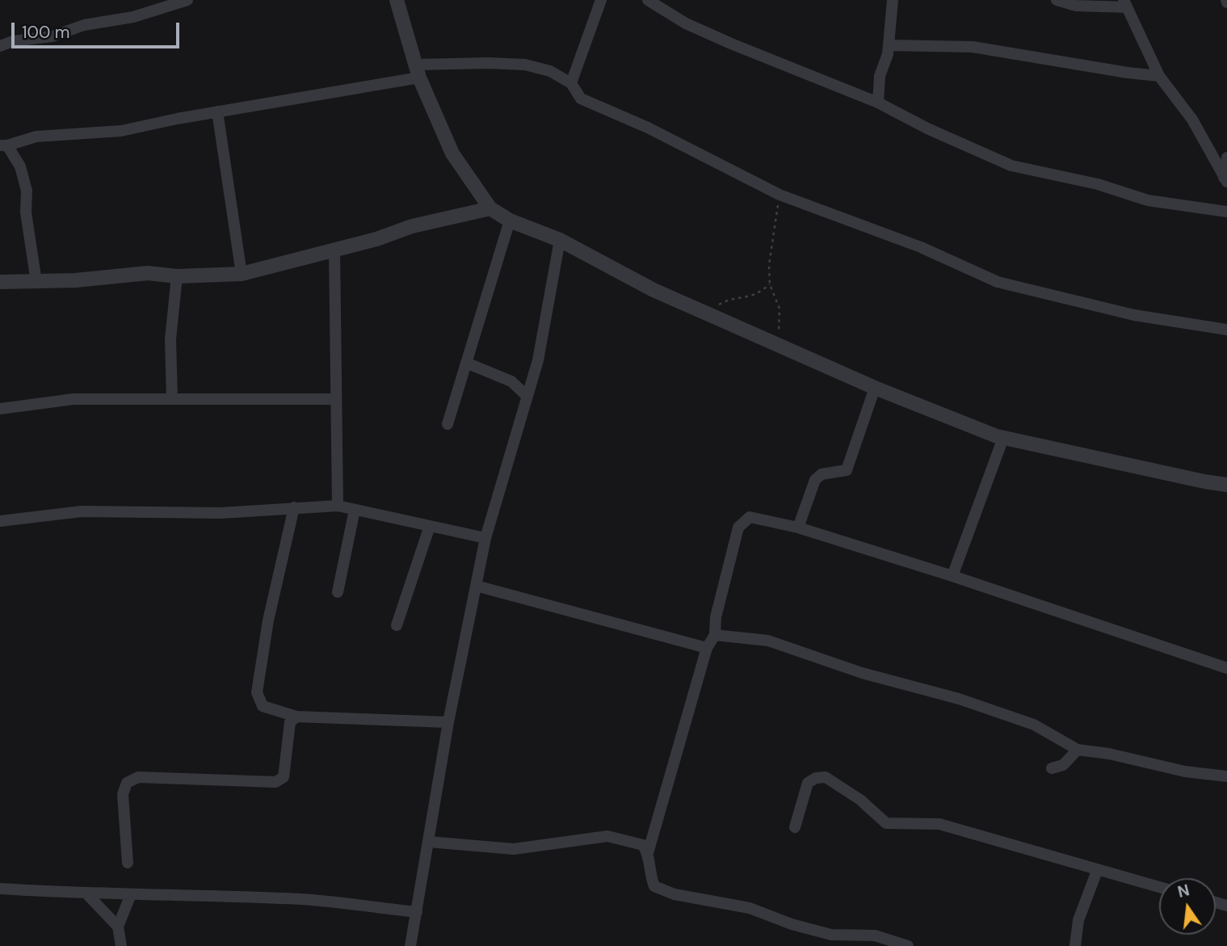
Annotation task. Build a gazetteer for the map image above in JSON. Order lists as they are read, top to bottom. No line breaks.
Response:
{"scale_bar":"100 m","north":"top"}
